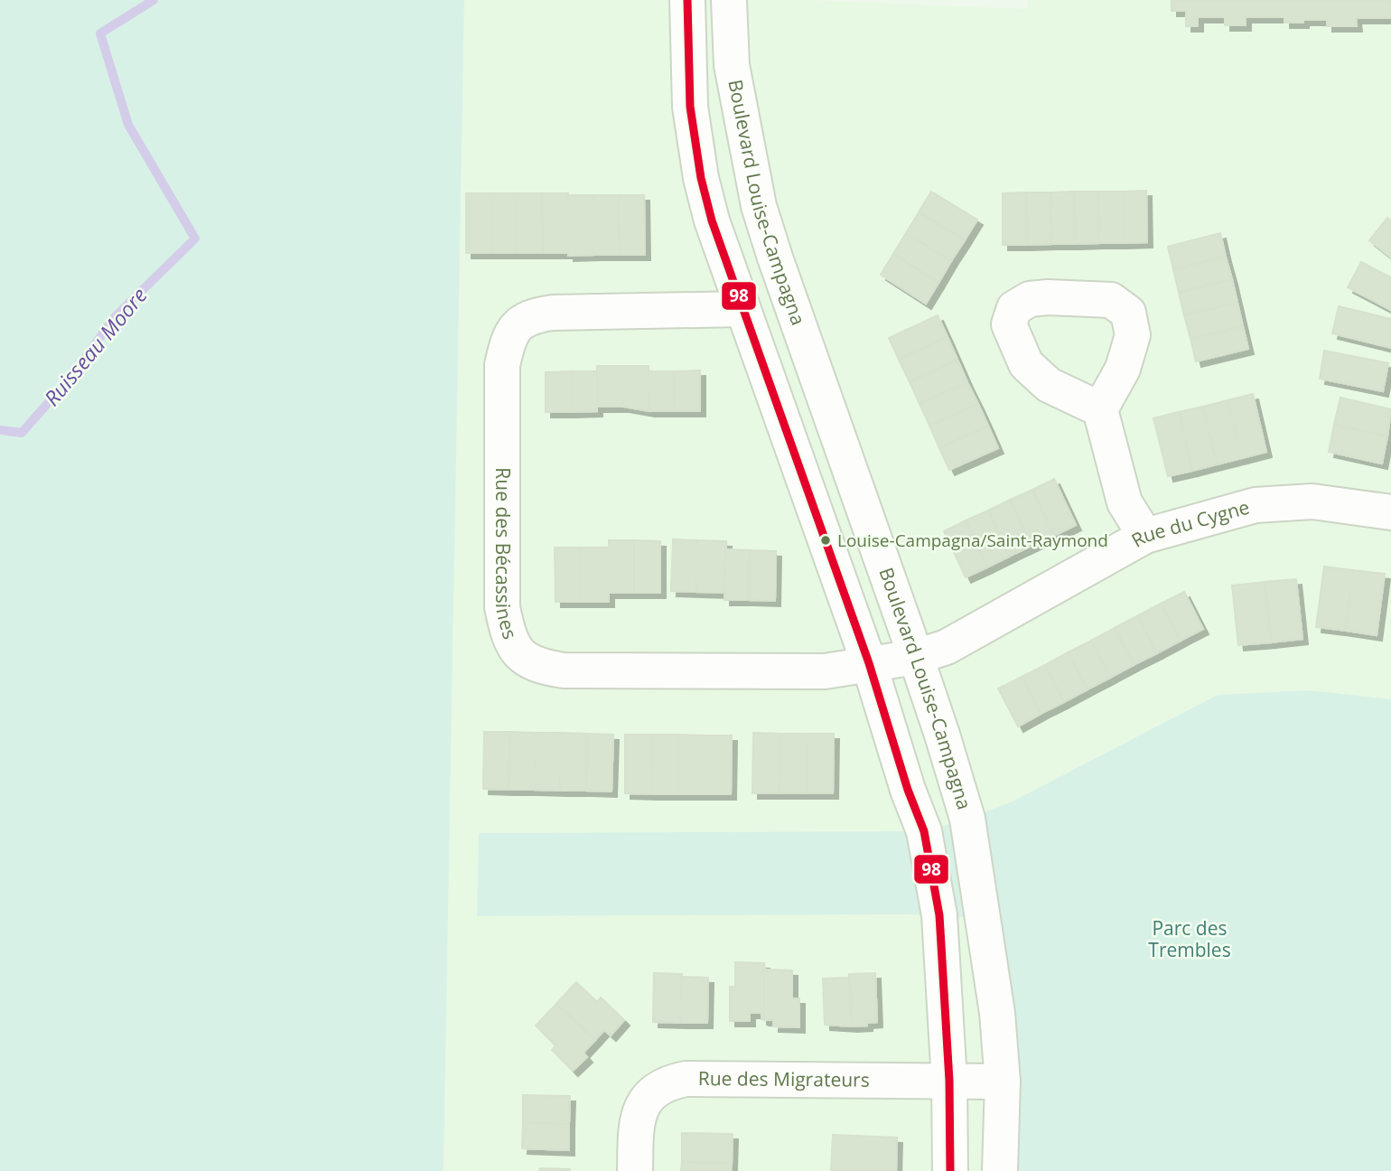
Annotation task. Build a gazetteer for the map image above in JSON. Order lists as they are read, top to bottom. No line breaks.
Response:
{"streets":{"street":["Boulevard Louise-Campagna","Rue du Cygne","Rue des Bécassines","Rue des Migrateurs"]},"crossings":[["Boulevard Louise-Campagna","Rue du Cygne"],["Boulevard Louise-Campagna","Rue des Migrateurs"],["Rue du Cygne","Rue des Bécassines"]],"water":["Ruisseau Moore"],"parks":["Parc des Trembles"],"places":["Louise-Campagna/Saint-Raymond"],"lines":["transit line 98"]}
